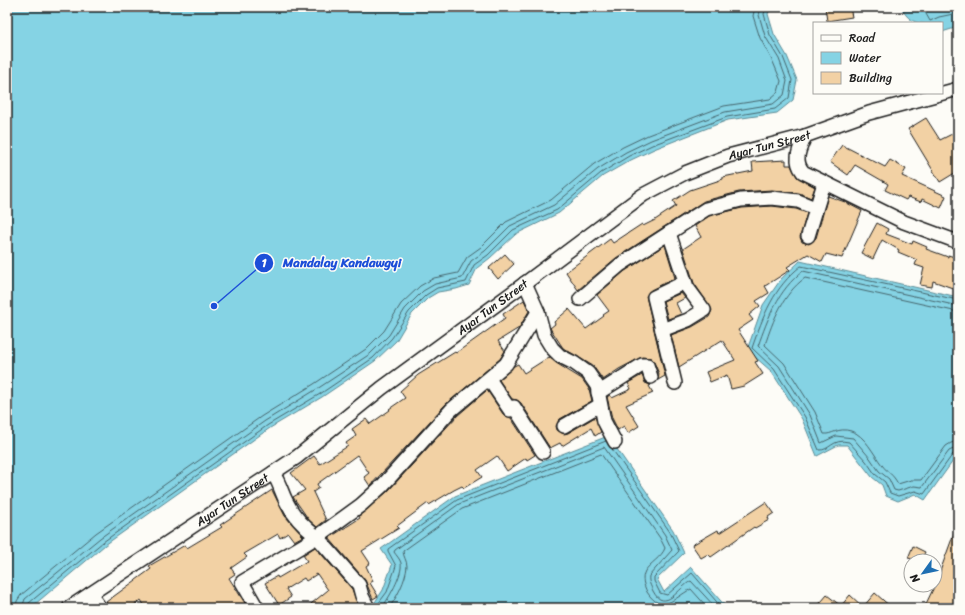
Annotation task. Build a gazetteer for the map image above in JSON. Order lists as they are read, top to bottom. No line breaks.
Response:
{"streets":{"street":["Ayar Tun Street"]},"places":["Mandalay Kandawgyi"],"legend":["Road","Water","Building"],"north":"bottom left"}
